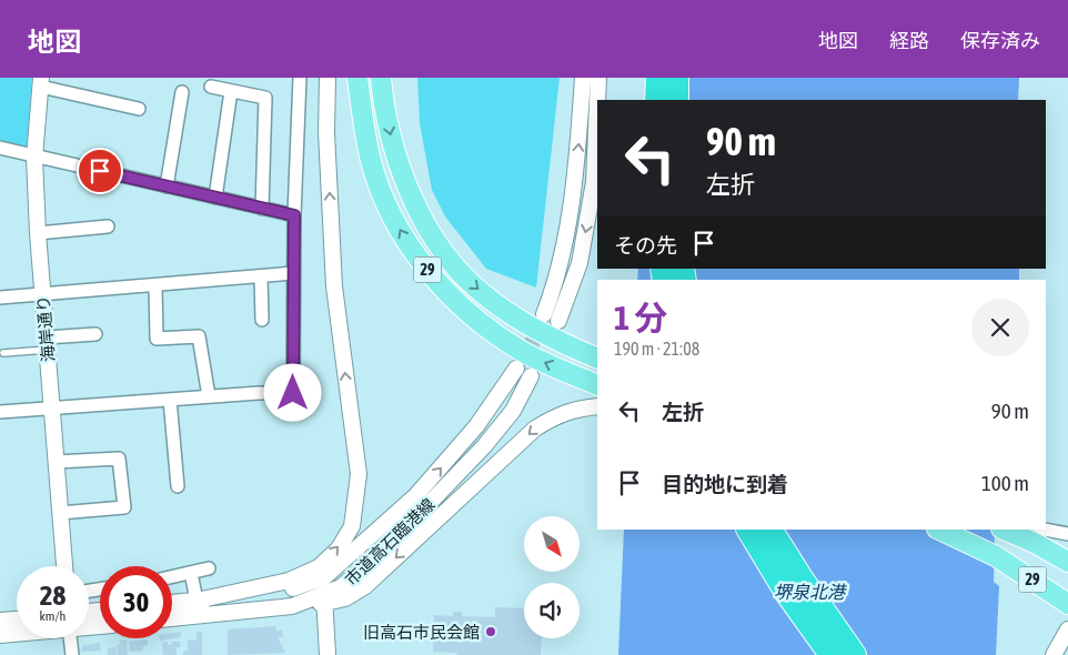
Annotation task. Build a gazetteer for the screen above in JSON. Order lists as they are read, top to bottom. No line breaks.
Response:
{"streets":{"main road":["29"],"street":["海岸通り","市道高石臨港線"]},"water":["堺泉北港"],"places":["旧高石市民会館"],"north":"bottom right","page":{"header":"地図","nav":["地図","経路","保存済み"],"turn":["90 m","左折"],"then":"その先","heading":["1 分","190 m · 21:08"],"list":[{"name":"左折","value":"90 m"},{"name":"目的地に到着","value":"100 m"}],"speed":"28 km/h","limit":"30"}}
